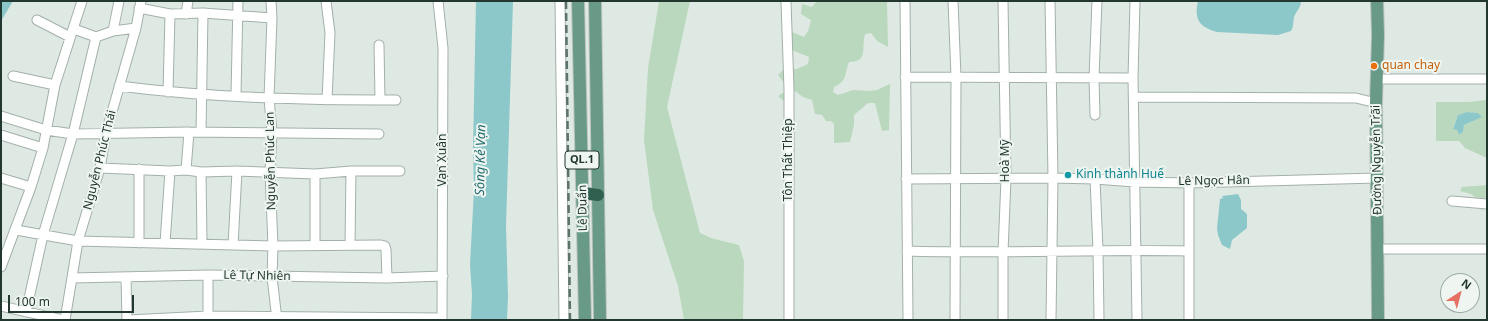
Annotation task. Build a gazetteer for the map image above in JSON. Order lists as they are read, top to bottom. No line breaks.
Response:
{"streets":{"main road":["QL.1","Đường Nguyễn Trãi","Lê Duẩn"],"street":["Nguyễn Phúc Thái","Vạn Xuân","Tôn Thất Thiệp","Nguyễn Phúc Lan","Hoà Mỹ","Lê Ngọc Hân","Lê Tự Nhiên"]},"crossings":[["Nguyễn Phúc Thái","Lê Tự Nhiên"],["Vạn Xuân","Lê Tự Nhiên"],["Đường Nguyễn Trãi","Lê Ngọc Hân"],["Nguyễn Phúc Lan","Lê Tự Nhiên"],["Hoà Mỹ","Lê Ngọc Hân"]],"water":["Sông Kẻ Vạn"],"places":["quan chay","Kinh thành Huế"],"scale_bar":"100 m","north":"top right"}
